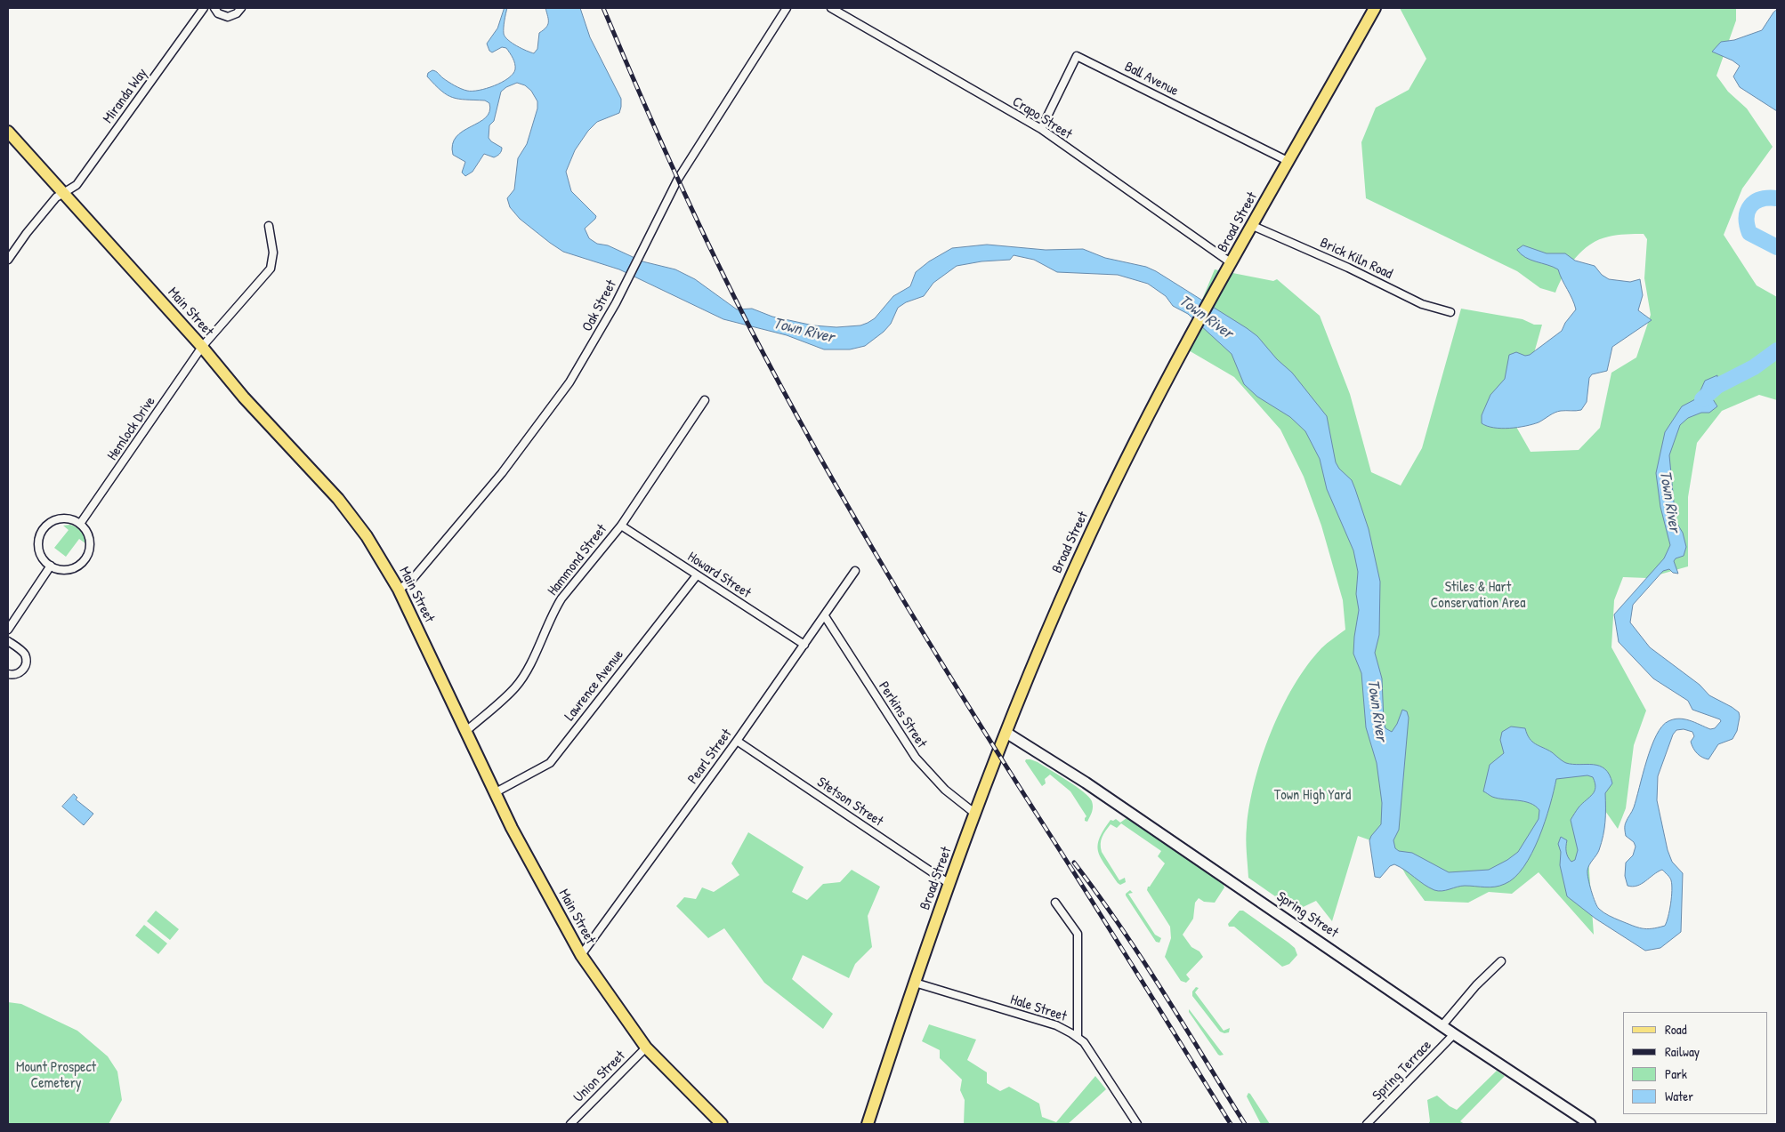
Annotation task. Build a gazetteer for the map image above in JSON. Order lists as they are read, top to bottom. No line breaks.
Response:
{"streets":{"main road":["Broad Street","Main Street"],"street":["Ball Avenue","Miranda Way","Crapo Street","Brick Kiln Road","Oak Street","Hemlock Drive","Hammond Street","Howard Street","Lawrence Avenue","Perkins Street","Pearl Street","Stetson Street","Spring Street","Hale Street","Spring Terrace","Union Street"]},"crossings":[["Ball Avenue","Crapo Street"],["Ball Avenue","Broad Street"],["Miranda Way","Main Street"],["Crapo Street","Broad Street"],["Broad Street","Brick Kiln Road"],["Broad Street","Perkins Street"],["Broad Street","Stetson Street"],["Broad Street","Spring Street"],["Broad Street","Hale Street"],["Oak Street","Main Street"],["Main Street","Hemlock Drive"],["Main Street","Hammond Street"],["Main Street","Lawrence Avenue"],["Main Street","Pearl Street"],["Main Street","Union Street"],["Hammond Street","Howard Street"],["Howard Street","Lawrence Avenue"],["Howard Street","Pearl Street"],["Perkins Street","Pearl Street"],["Pearl Street","Stetson Street"],["Spring Street","Spring Terrace"]],"water":["Town River"],"parks":["Stiles & Hart Conservation Area","Town High Yard","Mount Prospect Cemetery"],"legend":["Road","Railway","Park","Water"]}
